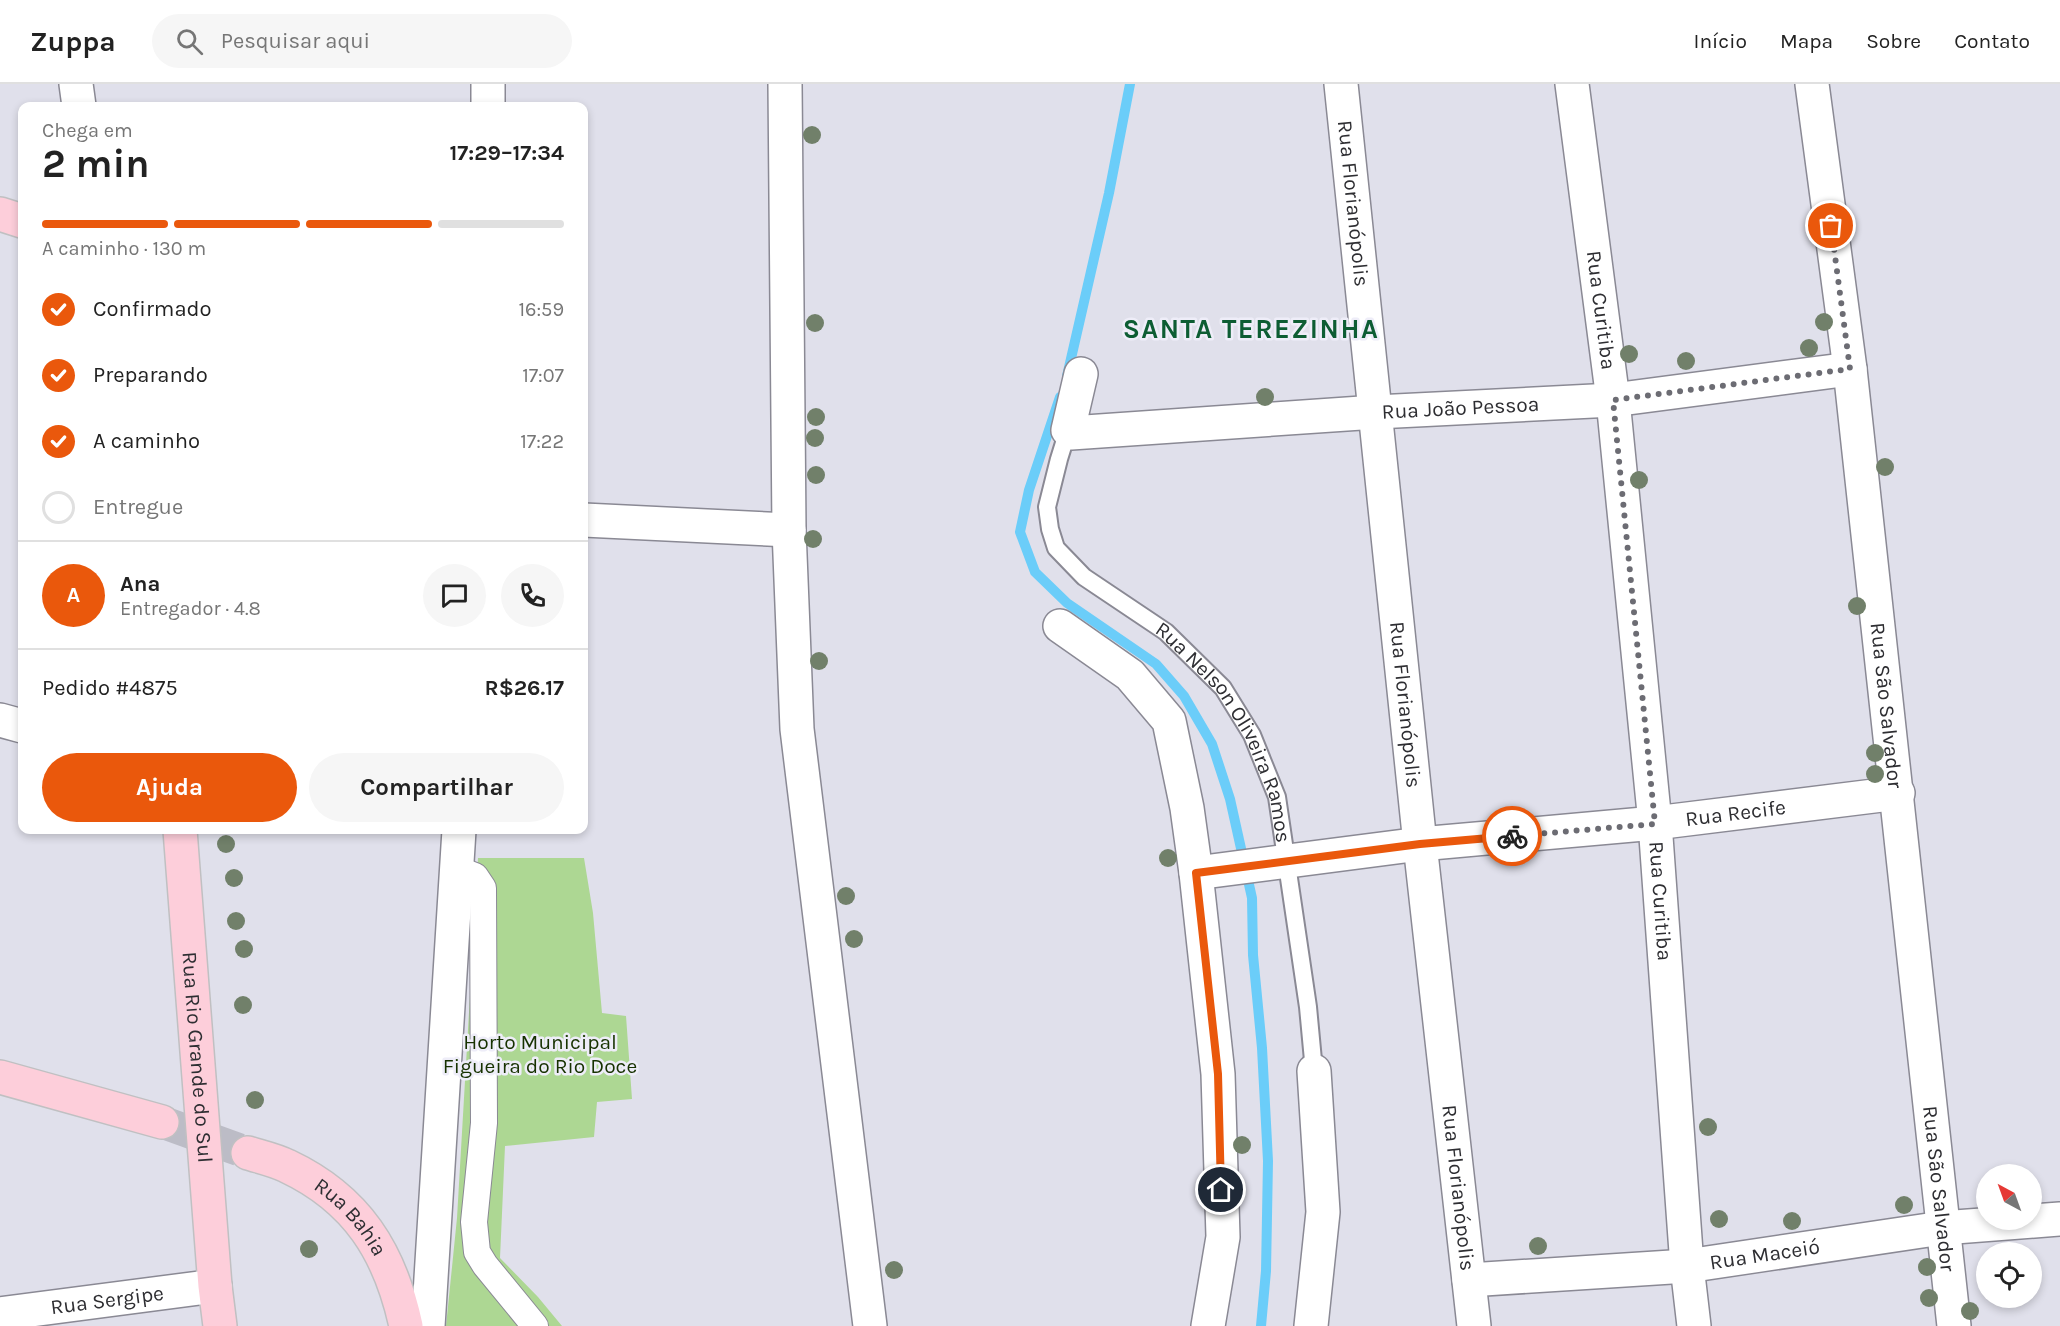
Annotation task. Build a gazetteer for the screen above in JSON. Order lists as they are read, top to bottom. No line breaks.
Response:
{"streets":{"main road":["Rua Rio Grande do Sul","Rua Bahia"],"street":["Rua Florianópolis","Rua Curitiba","Rua João Pessoa","Rua São Salvador","Rua Nelson Oliveira Ramos","Rua Recife","Rua Maceió","Rua Sergipe"]},"crossings":[["Rua Florianópolis","Rua João Pessoa"],["Rua Florianópolis","Rua Recife"],["Rua Florianópolis","Rua Maceió"],["Rua Curitiba","Rua João Pessoa"],["Rua Curitiba","Rua Recife"],["Rua Curitiba","Rua Maceió"],["Rua João Pessoa","Rua São Salvador"],["Rua João Pessoa","Rua Nelson Oliveira Ramos"],["Rua São Salvador","Rua Recife"],["Rua São Salvador","Rua Maceió"],["Rua Nelson Oliveira Ramos","Rua Recife"],["Rua Rio Grande do Sul","Rua Sergipe"]],"districts":["SANTA TEREZINHA"],"parks":["Horto Municipal Figueira do Rio Doce"],"north":"top left","page":{"header":"Zuppa","search":"Pesquisar aqui","nav":["Início","Mapa","Sobre","Contato"],"heading":["2 min","Chega em","17:29–17:34"],"panel":["Ana","Entregador · 4.8","Pedido #4875","R$26.17"],"bar":"A caminho · 130 m","list":[["Confirmado","16:59"],["Preparando","17:07"],["A caminho","17:22"],"Entregue"],"round":"A","buttons":["Ajuda","Compartilhar"]}}
